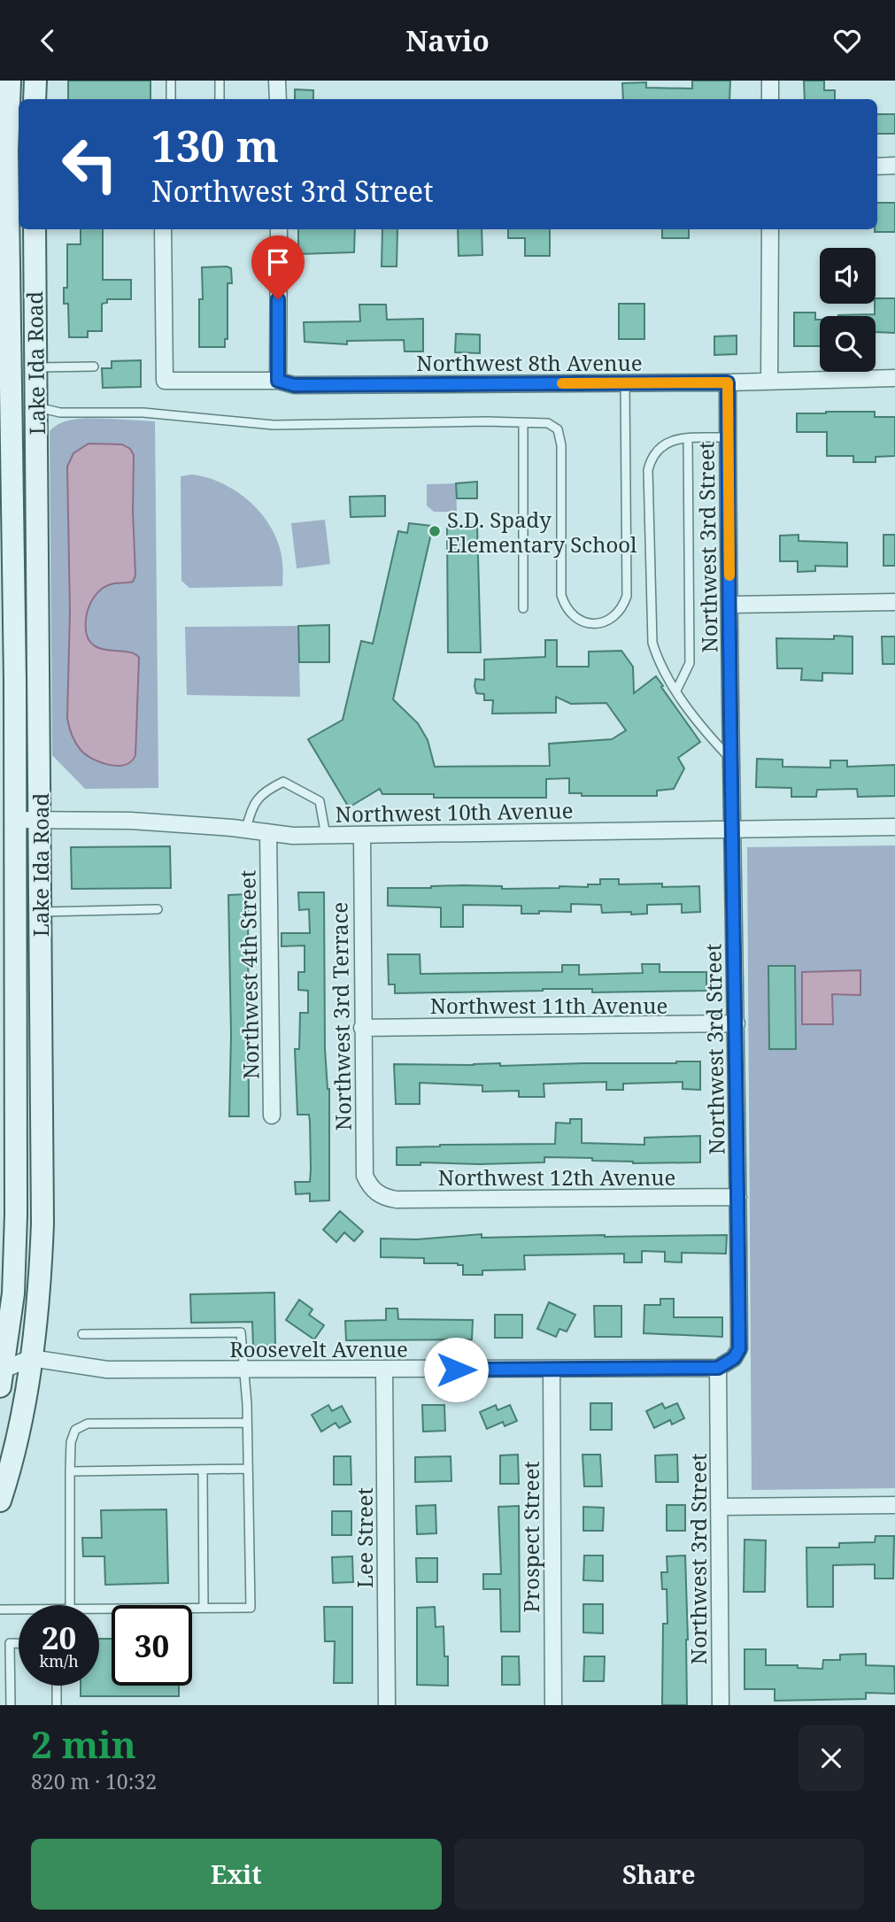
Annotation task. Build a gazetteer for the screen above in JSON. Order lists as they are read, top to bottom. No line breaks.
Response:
{"streets":{"street":["Northwest 8th Avenue","Lake Ida Road","Northwest 3rd Street","Northwest 10th Avenue","Northwest 4th Street","Northwest 11th Avenue","Northwest 3rd Terrace","Northwest 12th Avenue","Roosevelt Avenue","Prospect Street","Lee Street"]},"crossings":[["Northwest 8th Avenue","Northwest 3rd Street"],["Lake Ida Road","Northwest 10th Avenue"],["Lake Ida Road","Roosevelt Avenue"],["Northwest 3rd Street","Northwest 10th Avenue"],["Northwest 3rd Street","Northwest 11th Avenue"],["Northwest 3rd Street","Northwest 12th Avenue"],["Northwest 3rd Street","Roosevelt Avenue"],["Northwest 10th Avenue","Northwest 4th Street"],["Northwest 10th Avenue","Northwest 3rd Terrace"],["Northwest 11th Avenue","Northwest 3rd Terrace"],["Northwest 3rd Terrace","Northwest 12th Avenue"],["Roosevelt Avenue","Prospect Street"],["Roosevelt Avenue","Lee Street"]],"places":["S.D. Spady Elementary School"],"page":{"header":"Navio","turn":["130 m","Northwest 3rd Street"],"speed":"20 km/h","limit":"30","heading":["2 min","820 m · 10:32"],"buttons":["Exit","Share"]}}
